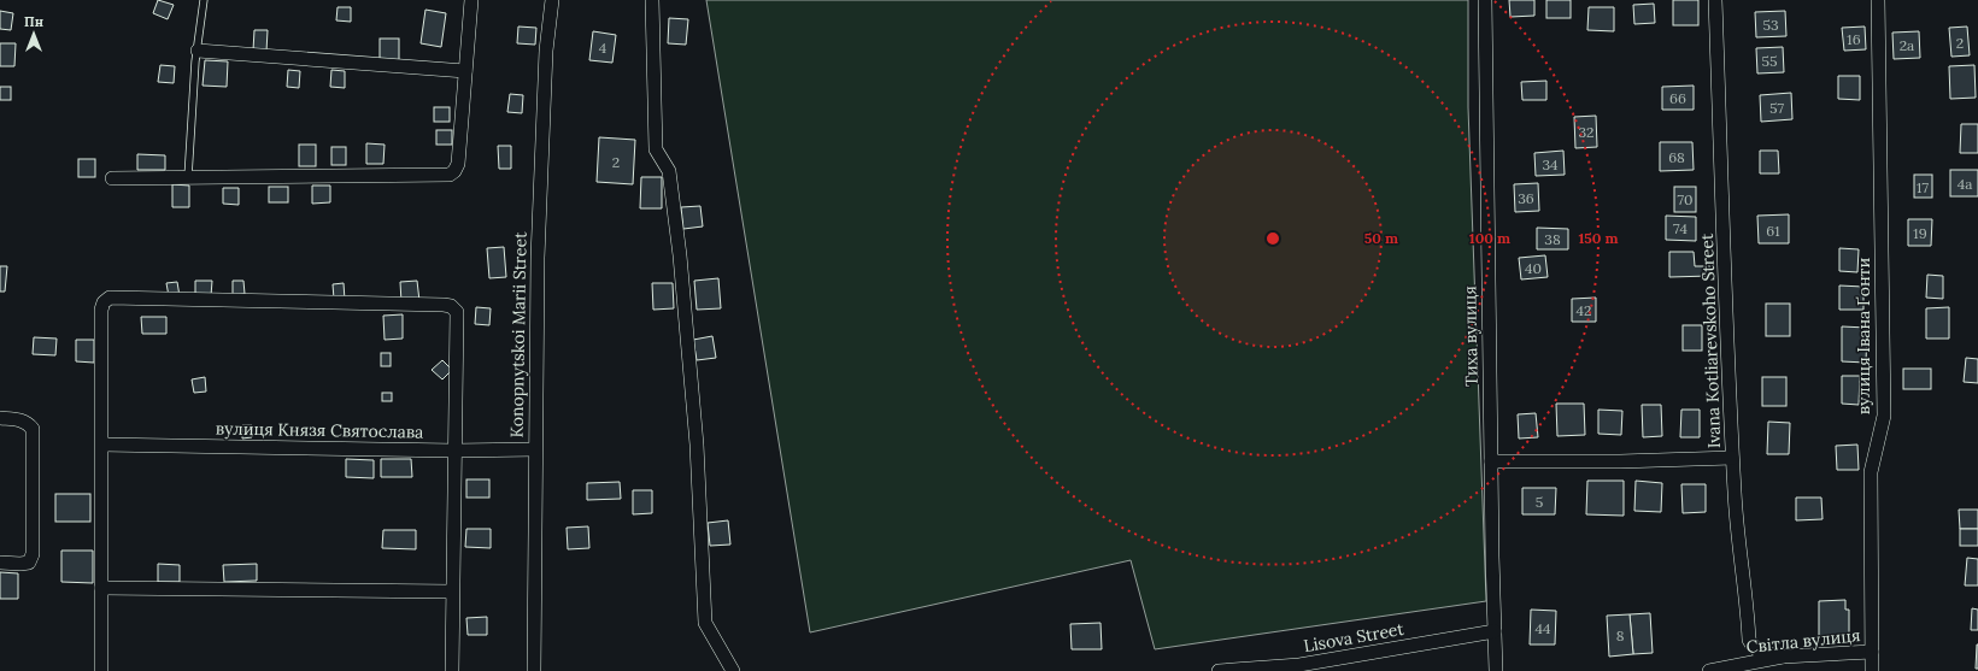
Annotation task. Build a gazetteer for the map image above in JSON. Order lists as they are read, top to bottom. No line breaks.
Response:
{"streets":{"street":["Konopnytskoi Marii Street","Тиха вулиця","вулиця Івана Ґонти","Ivana Kotliarevskoho Street","вулиця Князя Святослава","Lisova Street","Світла вулиця"]},"crossings":[["Konopnytskoi Marii Street","вулиця Князя Святослава"],["Тиха вулиця","Lisova Street"],["вулиця Івана Ґонти","Світла вулиця"],["Ivana Kotliarevskoho Street","Світла вулиця"]],"house_numbers":["53","16","2","2а","4","55","66","57","32","68","2","34","4а","17","36","70","74","61","19","38","40","42","5","44","8"],"north":"top","rings":["50 m","100 m","150 m"]}
